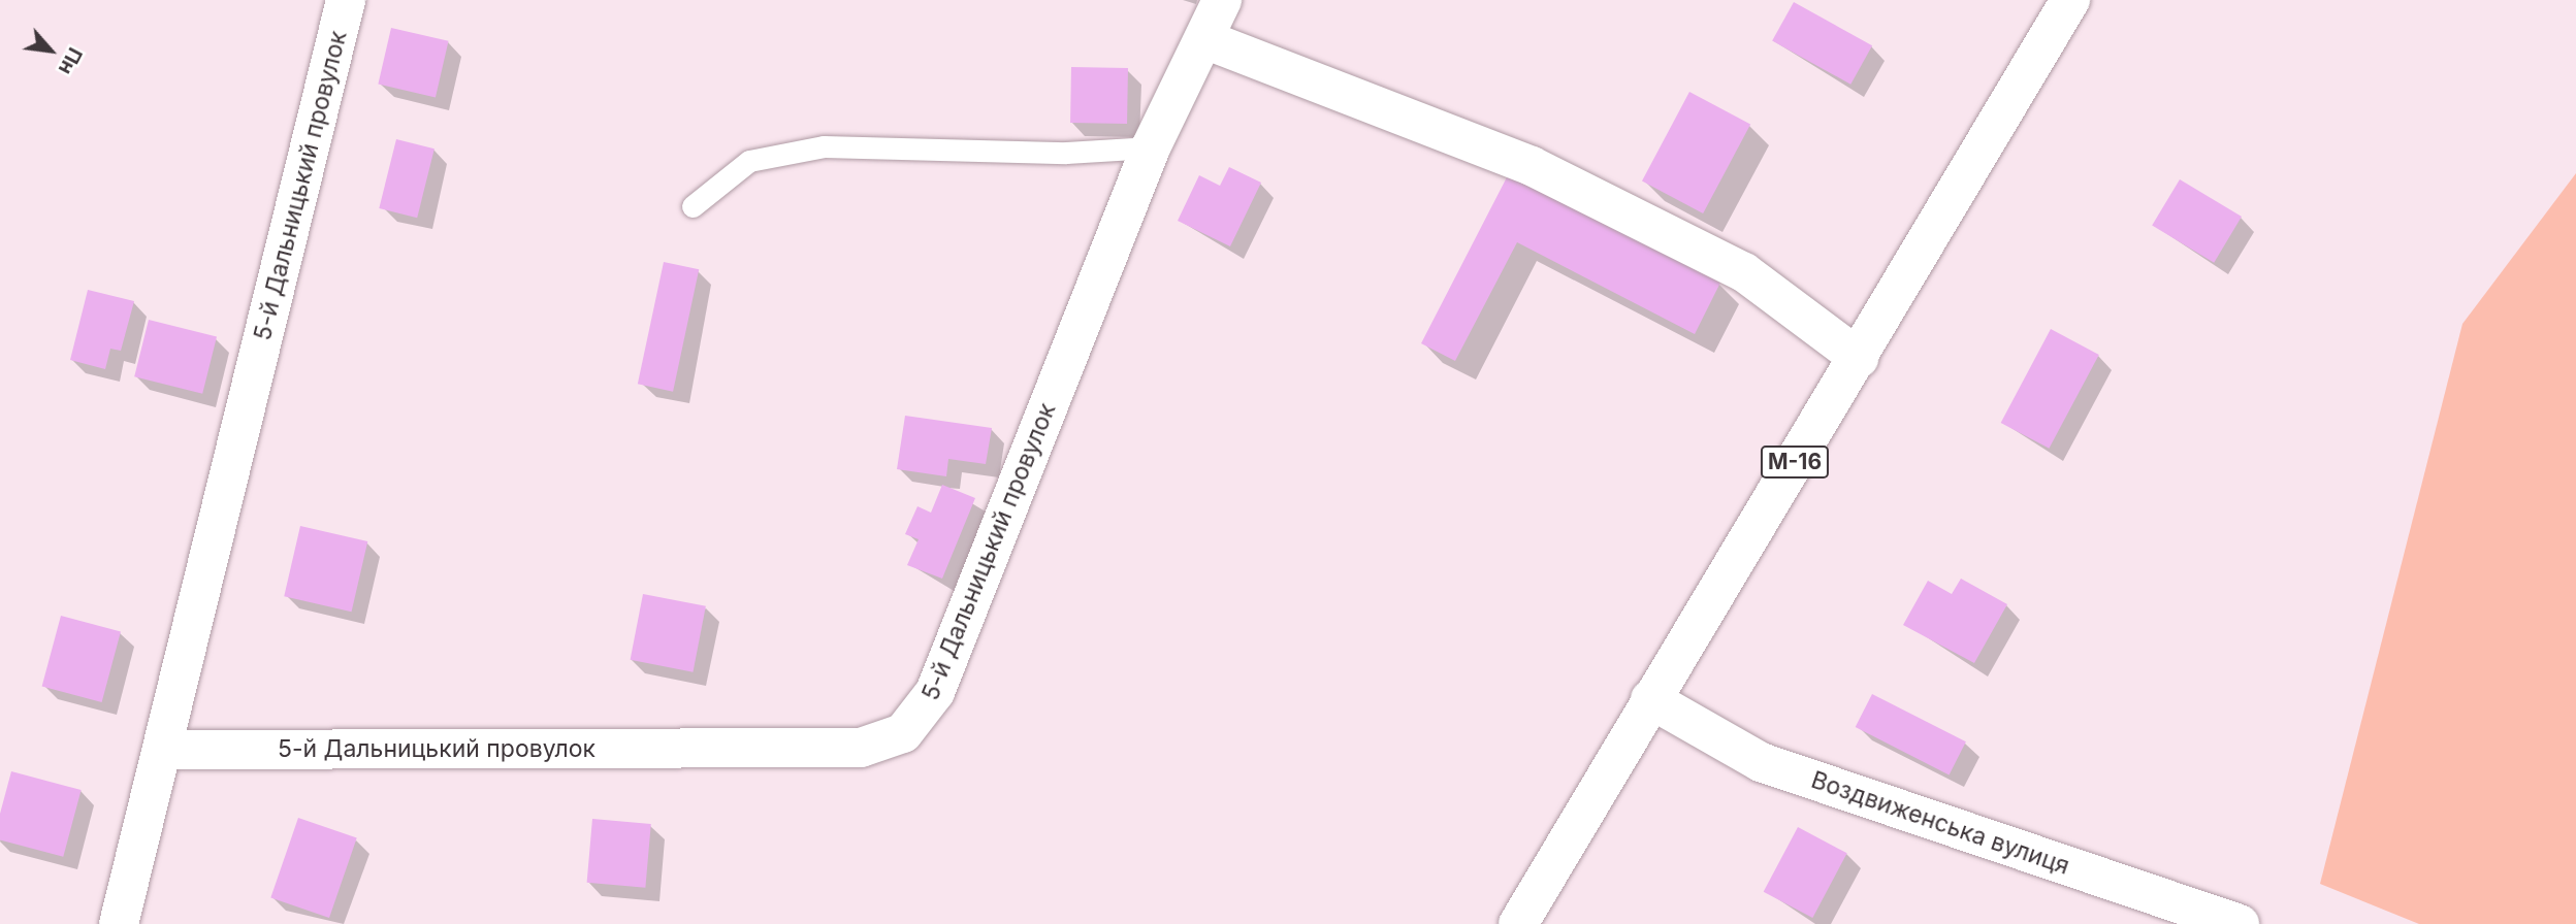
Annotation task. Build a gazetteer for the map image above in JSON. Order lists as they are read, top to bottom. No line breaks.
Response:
{"streets":{"main road":["5-й Дальницький провулок","М-16","Воздвиженська вулиця"]},"crossings":[["М-16","Воздвиженська вулиця"]],"north":"bottom right"}
